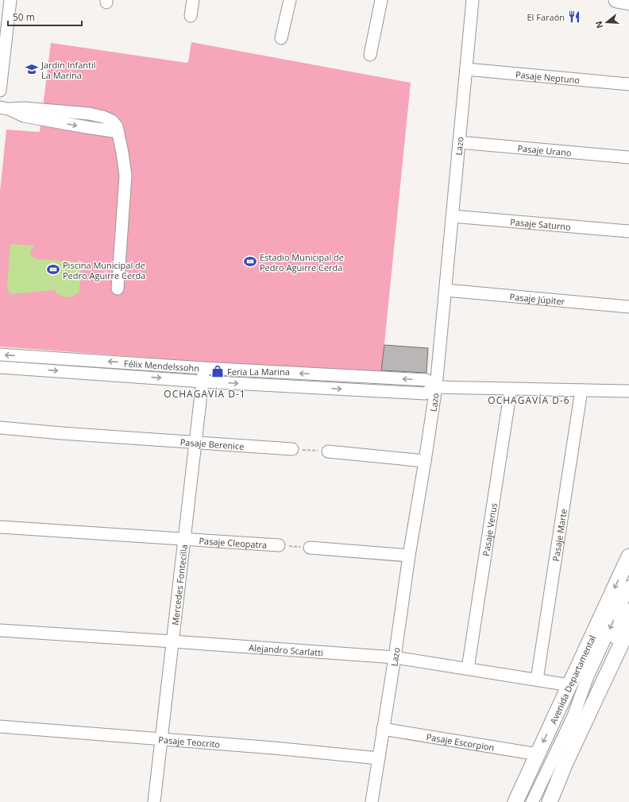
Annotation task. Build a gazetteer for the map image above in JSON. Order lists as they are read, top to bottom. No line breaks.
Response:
{"streets":{"main road":["Avenida Departamental"],"street":["Pasaje Neptuno","Lazo","Pasaje Urano","Pasaje Saturno","Pasaje Júpiter","Félix Mendelssohn","Pasaje Berenice","Pasaje Venus","Pasaje Marte","Pasaje Cleopatra","Mercedes Fontecilla","Alejandro Scarlatti","Pasaje Teocrito","Pasaje Escorpion"]},"crossings":[["Pasaje Neptuno","Lazo"],["Lazo","Pasaje Urano"],["Lazo","Pasaje Saturno"],["Lazo","Pasaje Júpiter"],["Lazo","Félix Mendelssohn"],["Lazo","Alejandro Scarlatti"],["Lazo","Pasaje Teocrito"],["Lazo","Pasaje Escorpion"],["Félix Mendelssohn","Pasaje Venus"],["Félix Mendelssohn","Pasaje Marte"],["Félix Mendelssohn","Mercedes Fontecilla"],["Pasaje Berenice","Mercedes Fontecilla"],["Pasaje Venus","Alejandro Scarlatti"],["Pasaje Marte","Alejandro Scarlatti"],["Pasaje Cleopatra","Mercedes Fontecilla"],["Mercedes Fontecilla","Alejandro Scarlatti"],["Mercedes Fontecilla","Pasaje Teocrito"],["Alejandro Scarlatti","Avenida Departamental"],["Avenida Departamental","Pasaje Escorpion"]],"districts":["OCHAGAVÍA D-1","OCHAGAVÍA D-6"],"places":{"restaurant":["El Faraón"],"school or university":["Jardín Infantil La Marina"],"sports":["Estadio Municipal de Pedro Aguirre Cerda","Piscina Municipal de Pedro Aguirre Cerda"],"shop":["Feria La Marina"]},"scale_bar":"50 m","north":"left"}
